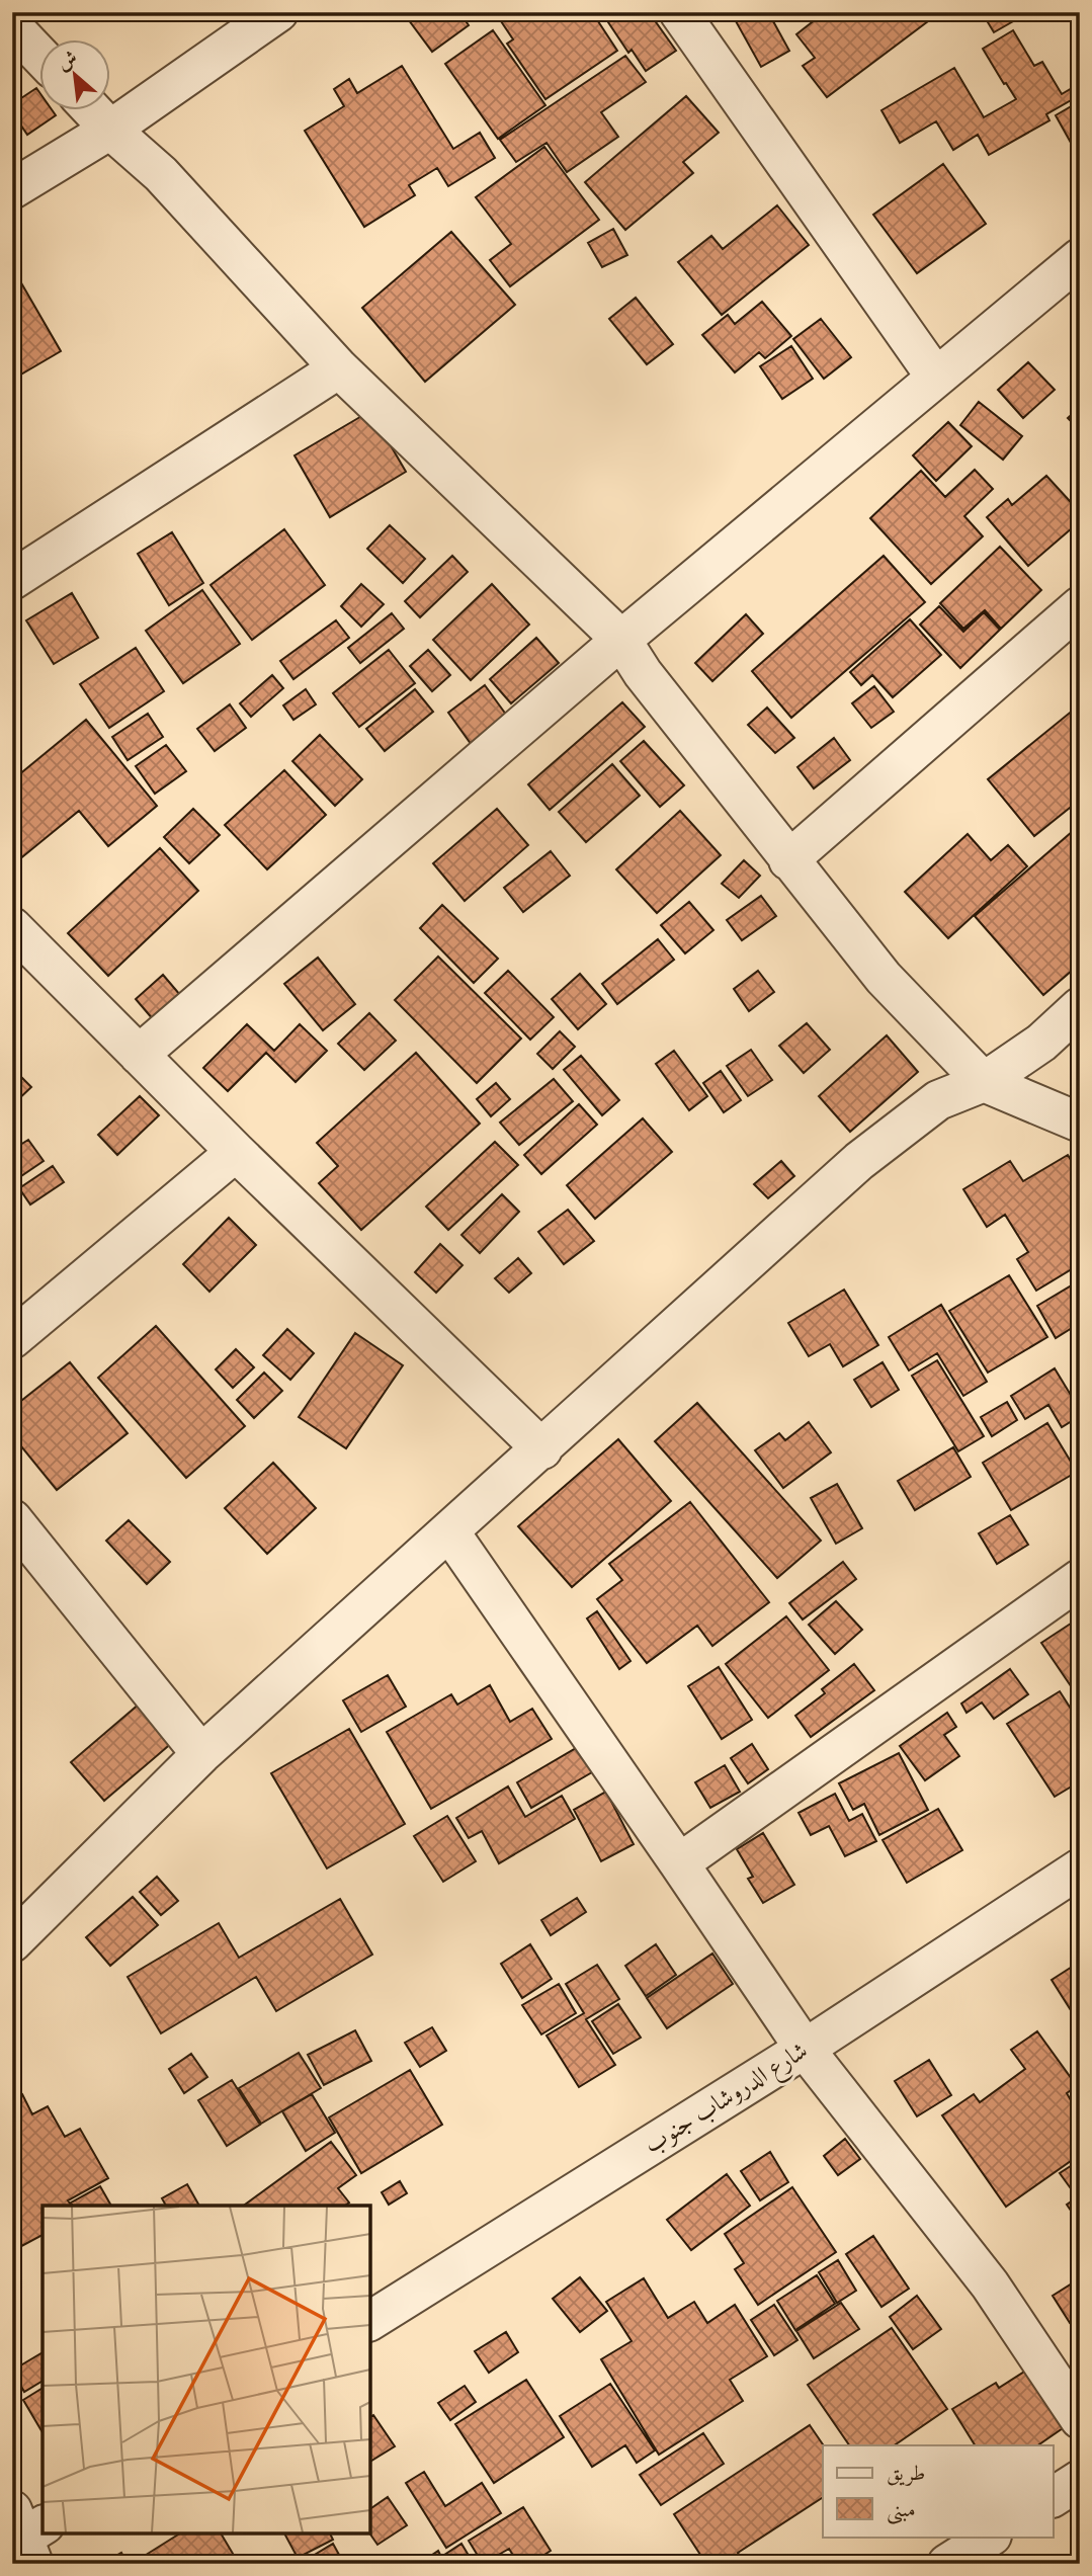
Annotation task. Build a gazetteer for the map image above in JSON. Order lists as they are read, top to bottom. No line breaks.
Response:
{"streets":{"street":["شارع الدروشاب جنوب"]},"legend":["طريق","مبنى"],"north":"top left"}
